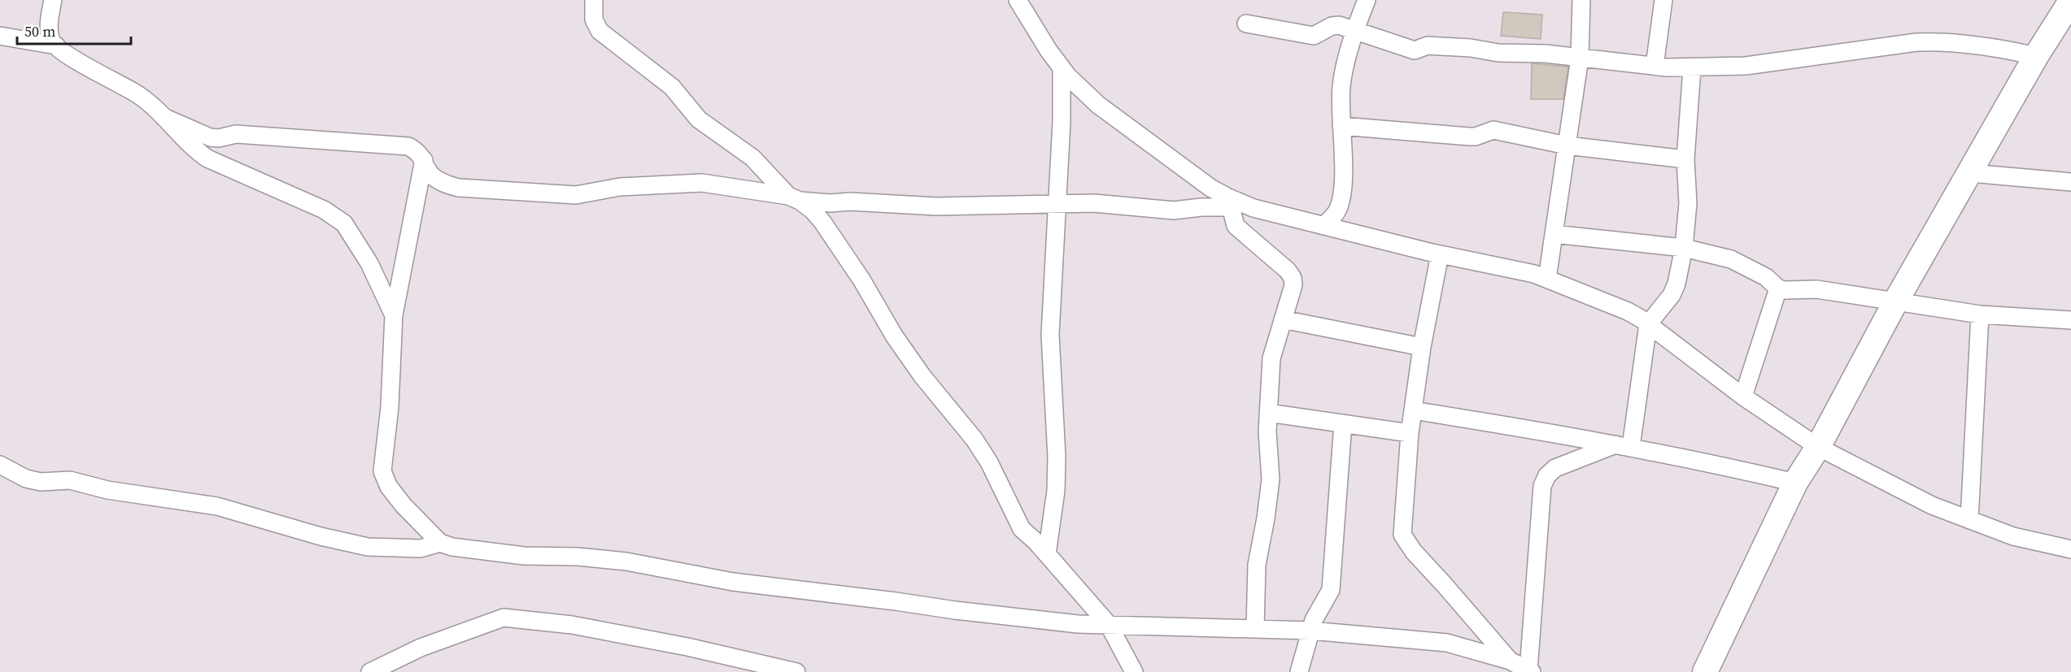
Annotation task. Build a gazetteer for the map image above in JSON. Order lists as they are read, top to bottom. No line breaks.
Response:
{"scale_bar":"50 m"}
